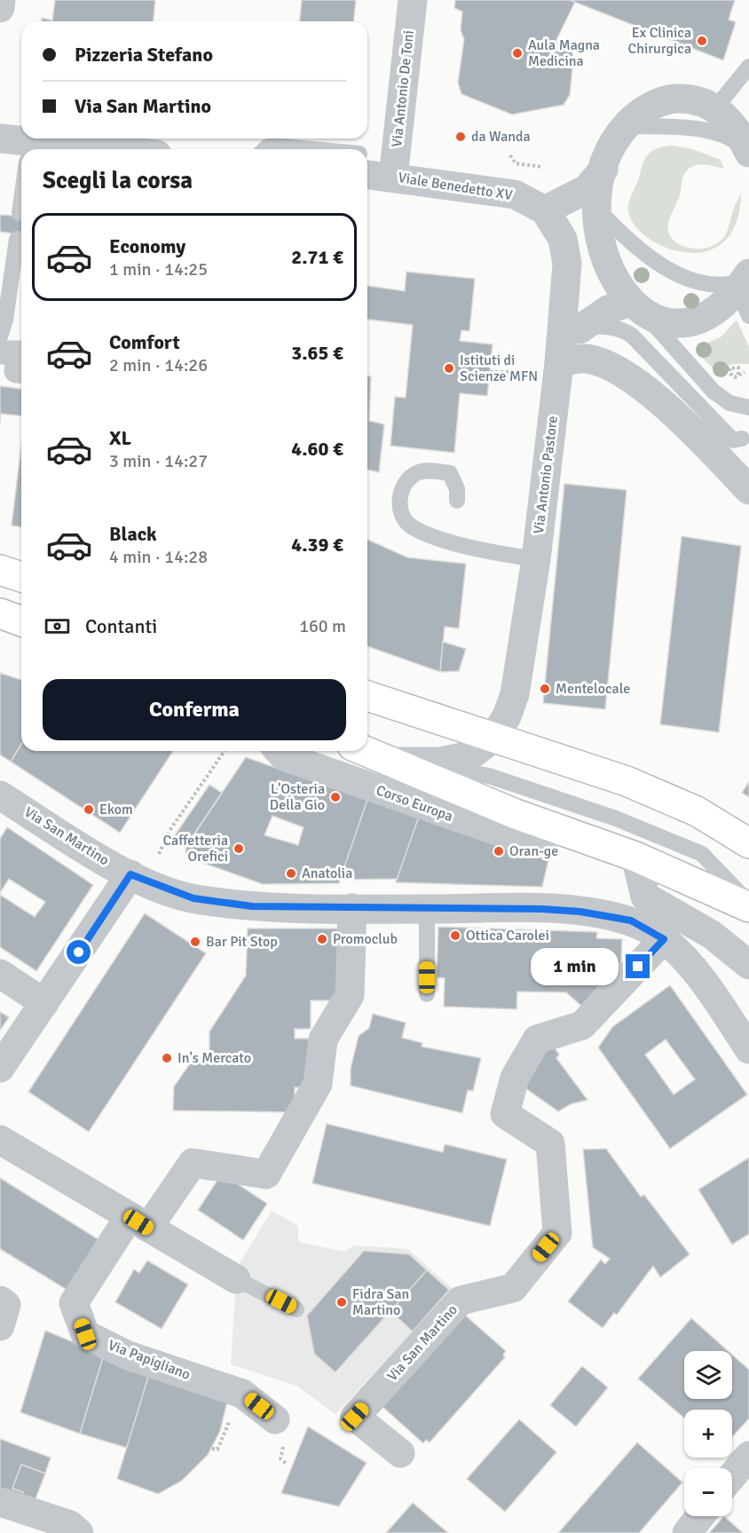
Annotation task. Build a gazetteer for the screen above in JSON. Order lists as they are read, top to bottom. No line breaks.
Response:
{"streets":{"main road":["Corso Europa"],"street":["Via Antonio De Toni","Viale Benedetto XV","Via Antonio Pastore","Via San Martino","Via Papigliano"]},"crossings":[["Via Antonio De Toni","Viale Benedetto XV"],["Viale Benedetto XV","Via Antonio Pastore"],["Via Antonio Pastore","Corso Europa"]],"places":["Ex Clinica Chirurgica","Aula Magna Medicina","da Wanda","Istituti di Scienze MFN","Mentelocale","L'Osteria Della Gio","Ekom","Caffetteria Orefici","Oran-ge","Anatolia","Ottica Carolei","Promoclub","Bar Pit Stop","In's Mercato","Fidra San Martino"],"page":{"banner":["Pizzeria Stefano","Via San Martino"],"heading":"Scegli la corsa","list":[{"name":"Economy","note":"1 min · 14:25","value":"2.71 €"},{"name":"Comfort","note":"2 min · 14:26","value":"3.65 €"},{"name":"XL","note":"3 min · 14:27","value":"4.60 €"},{"name":"Black","note":"4 min · 14:28","value":"4.39 €"}],"pay":["Contanti","160 m"],"buttons":"Conferma","bubble":"1 min","map_buttons":["+","−"]}}
